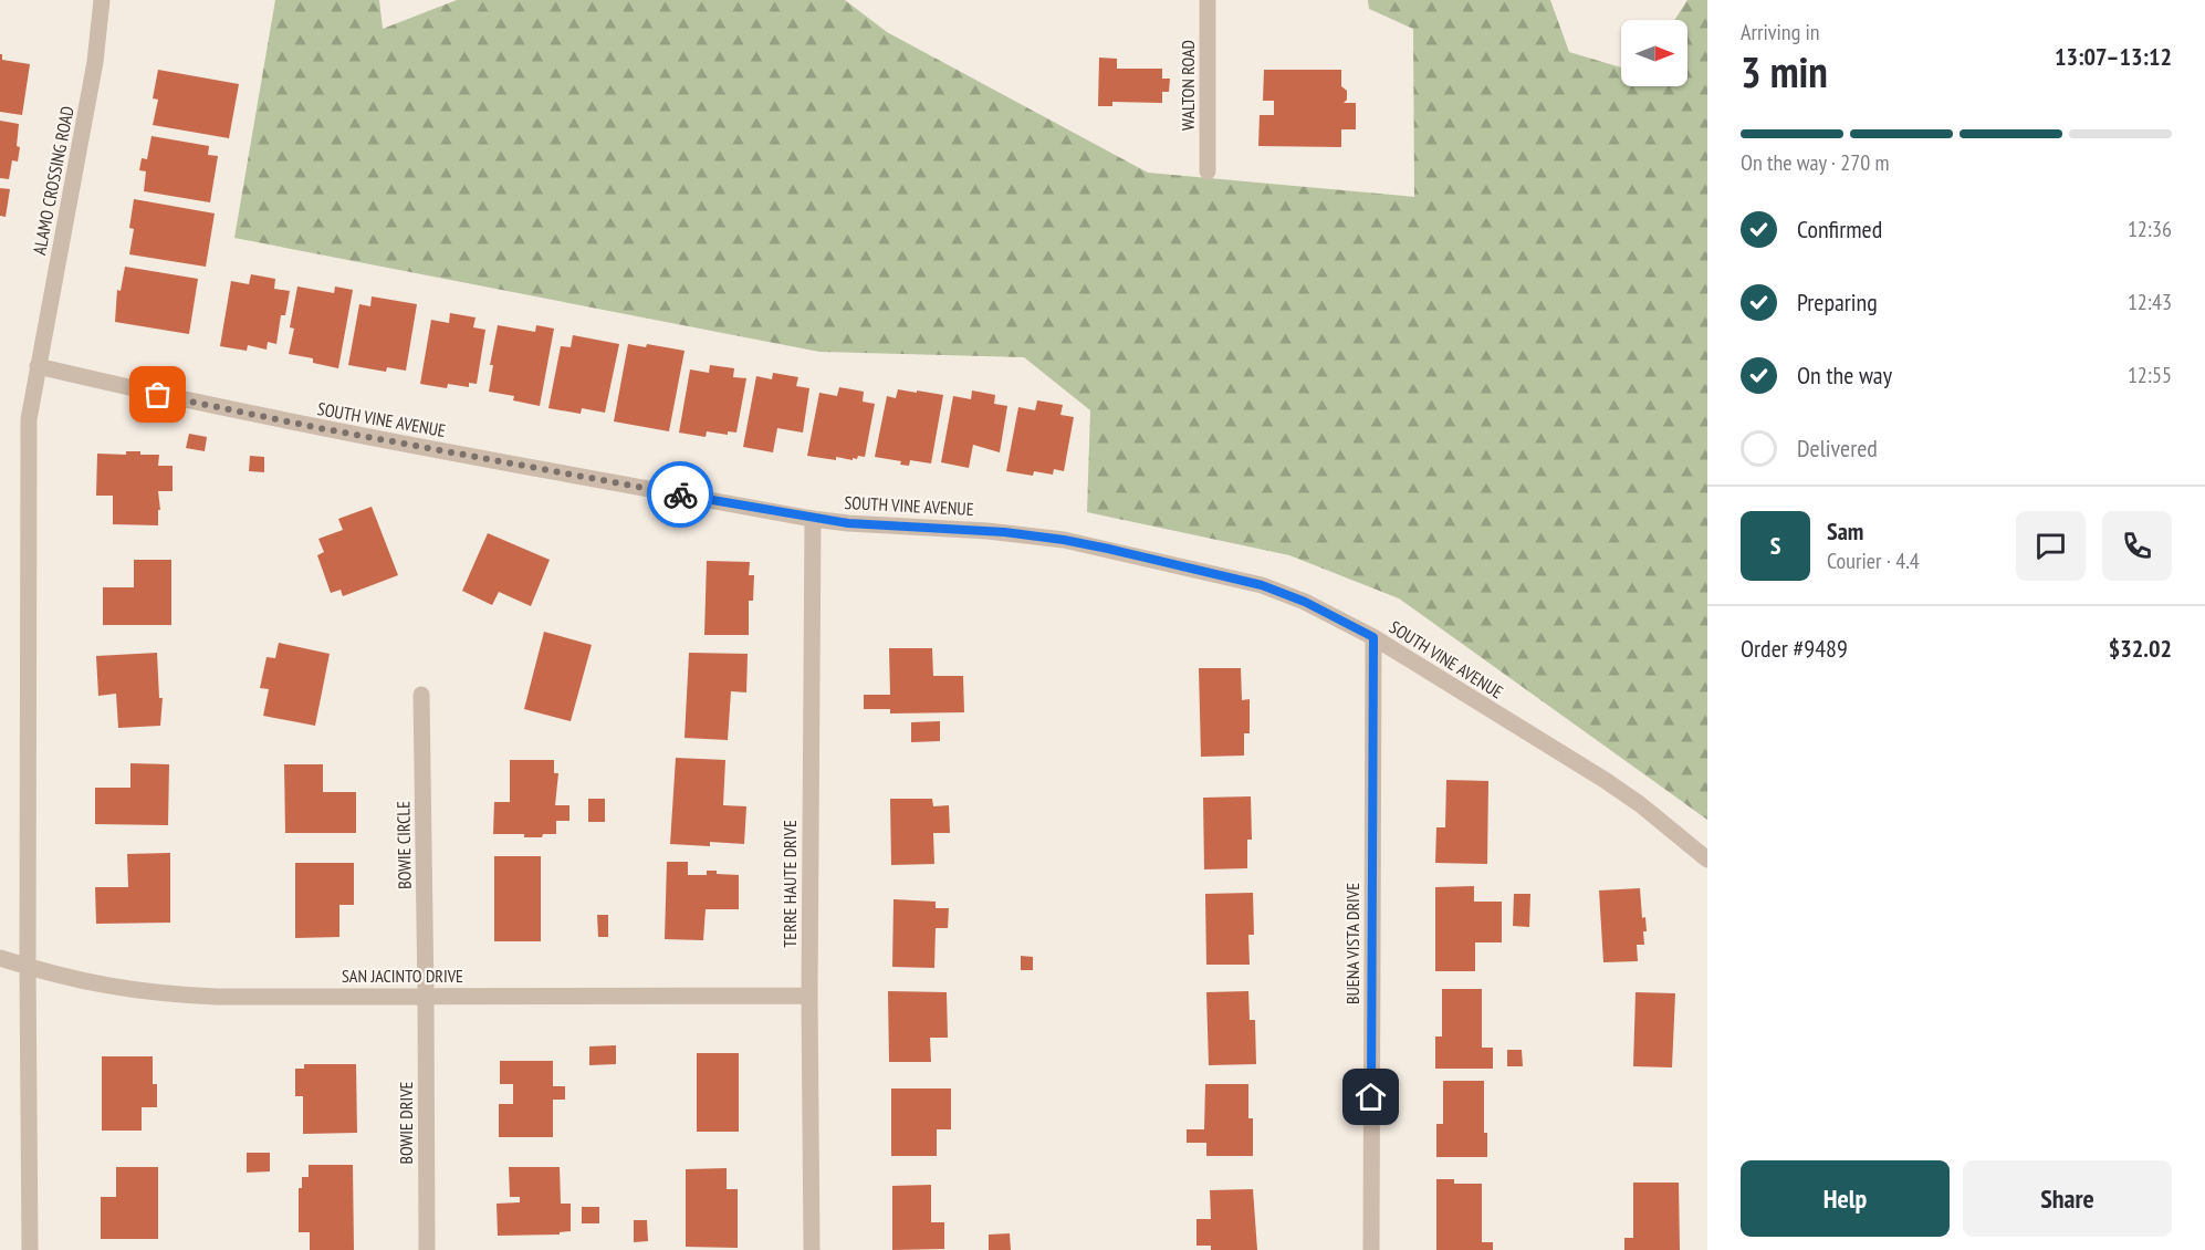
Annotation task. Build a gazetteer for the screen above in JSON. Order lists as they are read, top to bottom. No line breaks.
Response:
{"streets":{"street":["WALTON ROAD","ALAMO CROSSING ROAD","SOUTH VINE AVENUE","BOWIE CIRCLE","TERRE HAUTE DRIVE","BUENA VISTA DRIVE","SAN JACINTO DRIVE","BOWIE DRIVE"]},"crossings":[["ALAMO CROSSING ROAD","SOUTH VINE AVENUE"],["ALAMO CROSSING ROAD","SAN JACINTO DRIVE"],["SOUTH VINE AVENUE","TERRE HAUTE DRIVE"],["SOUTH VINE AVENUE","BUENA VISTA DRIVE"],["BOWIE CIRCLE","SAN JACINTO DRIVE"],["BOWIE CIRCLE","BOWIE DRIVE"],["TERRE HAUTE DRIVE","SAN JACINTO DRIVE"],["SAN JACINTO DRIVE","BOWIE DRIVE"]],"north":"right","page":{"heading":["3 min","Arriving in","13:07–13:12"],"panel":["Sam","Courier · 4.4","Order #9489","$32.02"],"bar":"On the way · 270 m","list":[["Confirmed","12:36"],["Preparing","12:43"],["On the way","12:55"],"Delivered"],"round":"S","buttons":["Help","Share"]}}
